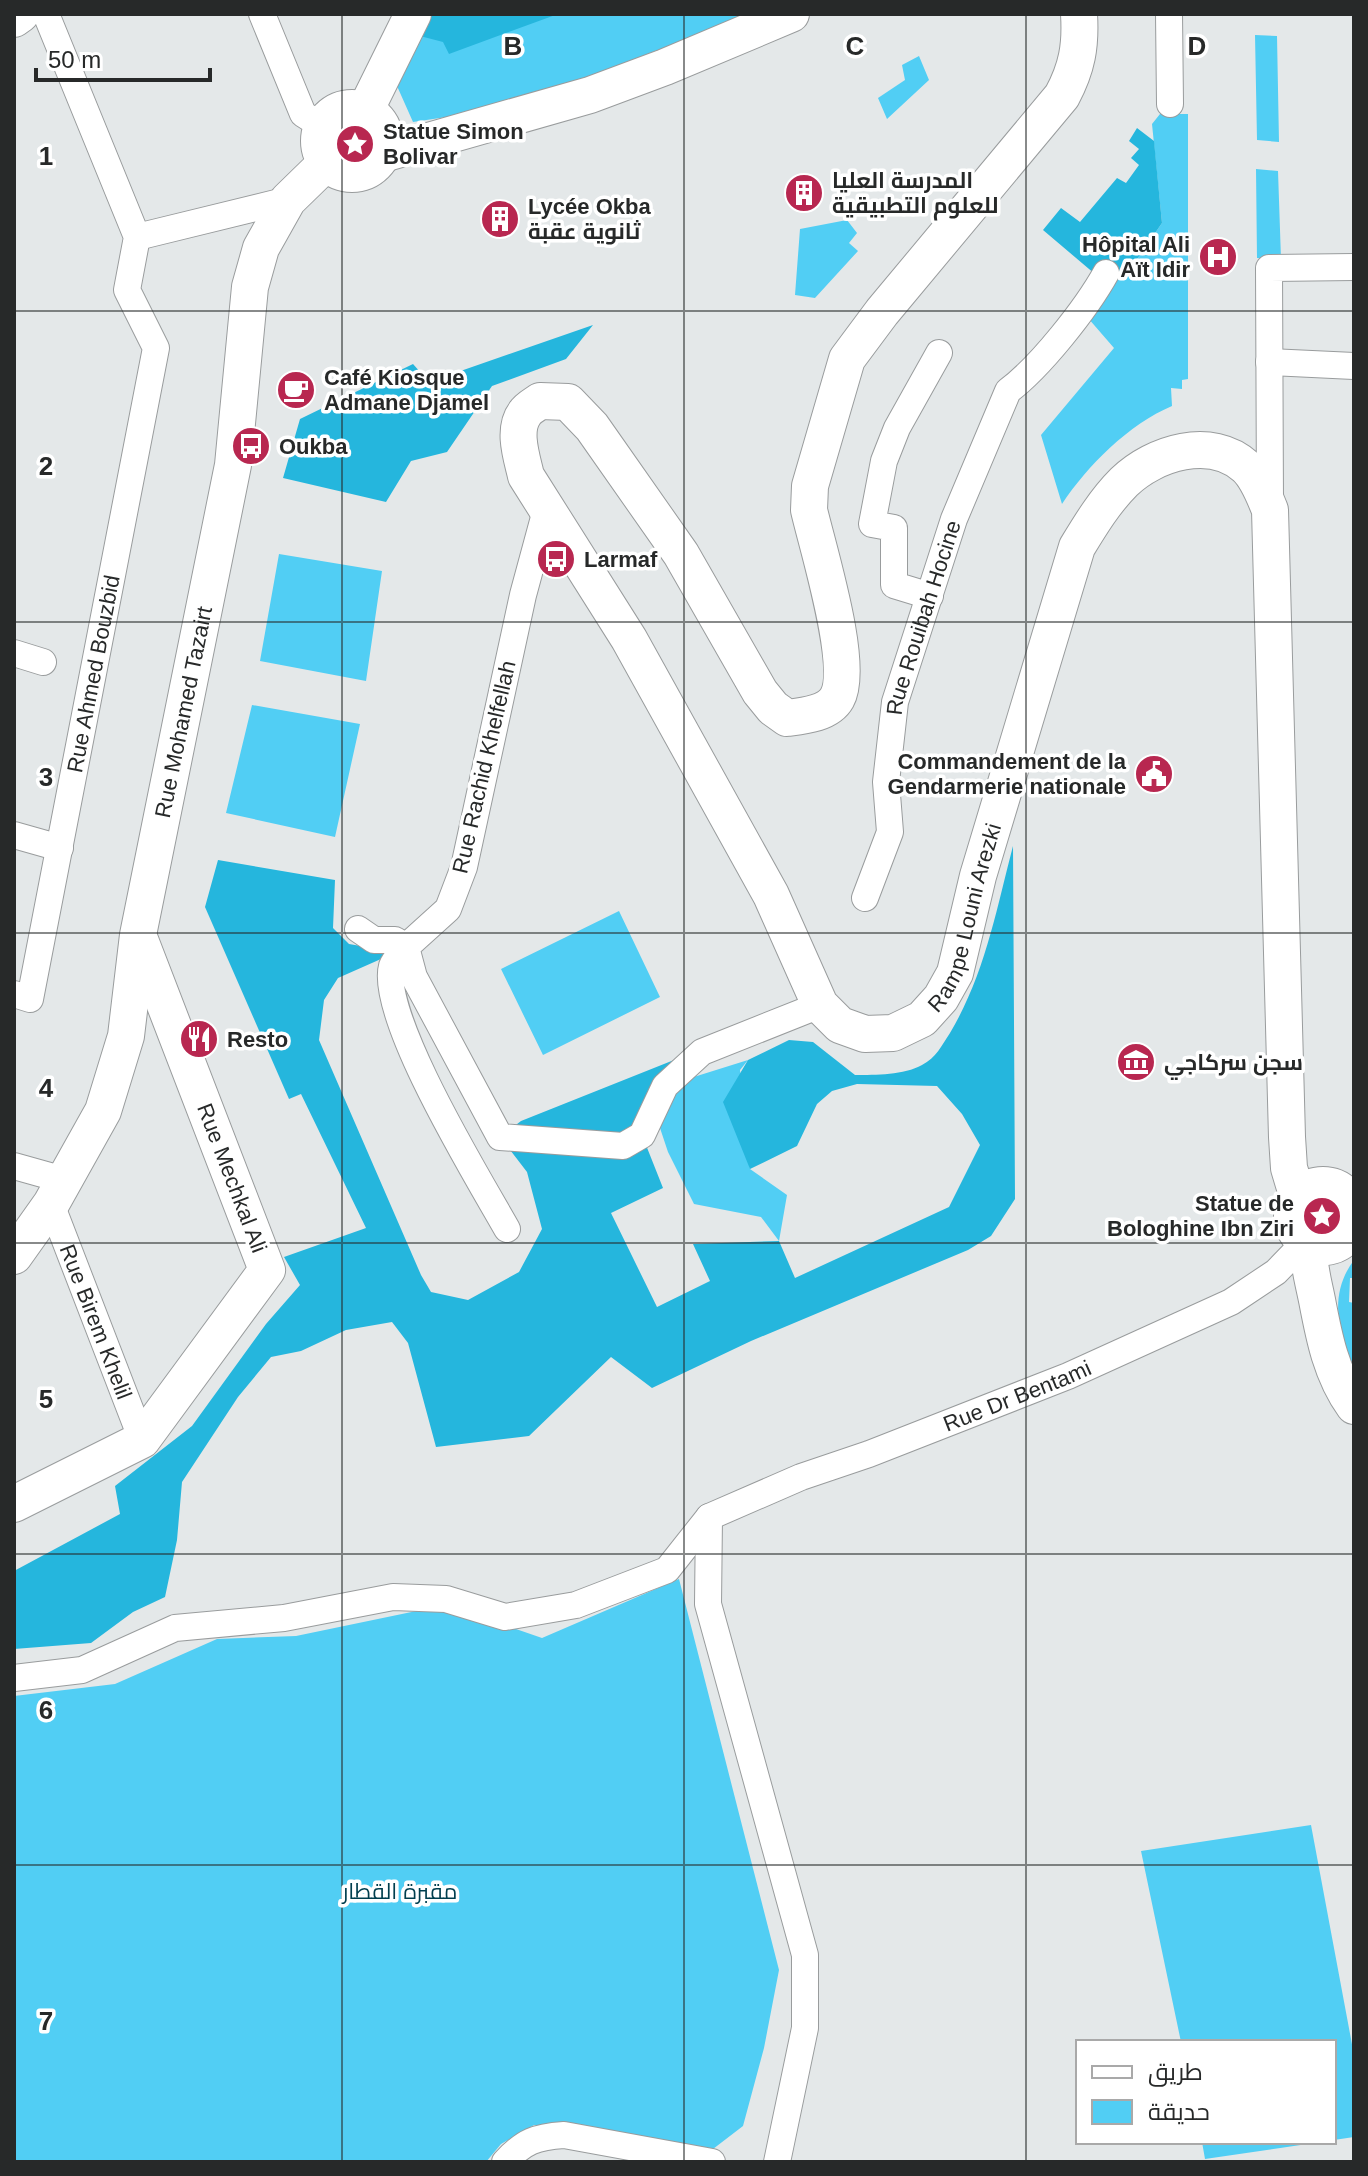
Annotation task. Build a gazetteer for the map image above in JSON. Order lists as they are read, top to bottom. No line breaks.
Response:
{"streets":{"street":["Rue Rouibah Hocine","Rue Ahmed Bouzbid","Rue Mohamed Tazairt","Rue Rachid Khelfellah","Rampe Louni Arezki","Rue Mechkal Ali","Rue Birem Khelil","Rue Dr Bentami"]},"crossings":[["Rue Mohamed Tazairt","Rue Mechkal Ali"],["Rue Mohamed Tazairt","Rue Birem Khelil"],["Rue Rachid Khelfellah","Rampe Louni Arezki"],["Rue Mechkal Ali","Rue Birem Khelil"]],"parks":["مقبرة القطار"],"places":{"place":["Statue Simon Bolivar","Statue de Bologhine Ibn Ziri"],"building":["المدرسة العليا للعلوم التطبيقية","Lycée Okba ثانوية عقبة"],"hospital":["Hôpital Ali Aït Idir"],"cafe":["Café Kiosque Admane Djamel"],"bus stop":["Oukba","Larmaf"],"public building":["Commandement de la Gendarmerie nationale"],"restaurant":["Resto"],"museum":["سجن سركاجي"]},"legend":["طريق","حديقة"],"scale_bar":"50 m","grid":{"columns":["B","C","D"],"rows":["1","2","3","4","5","6","7"]}}
